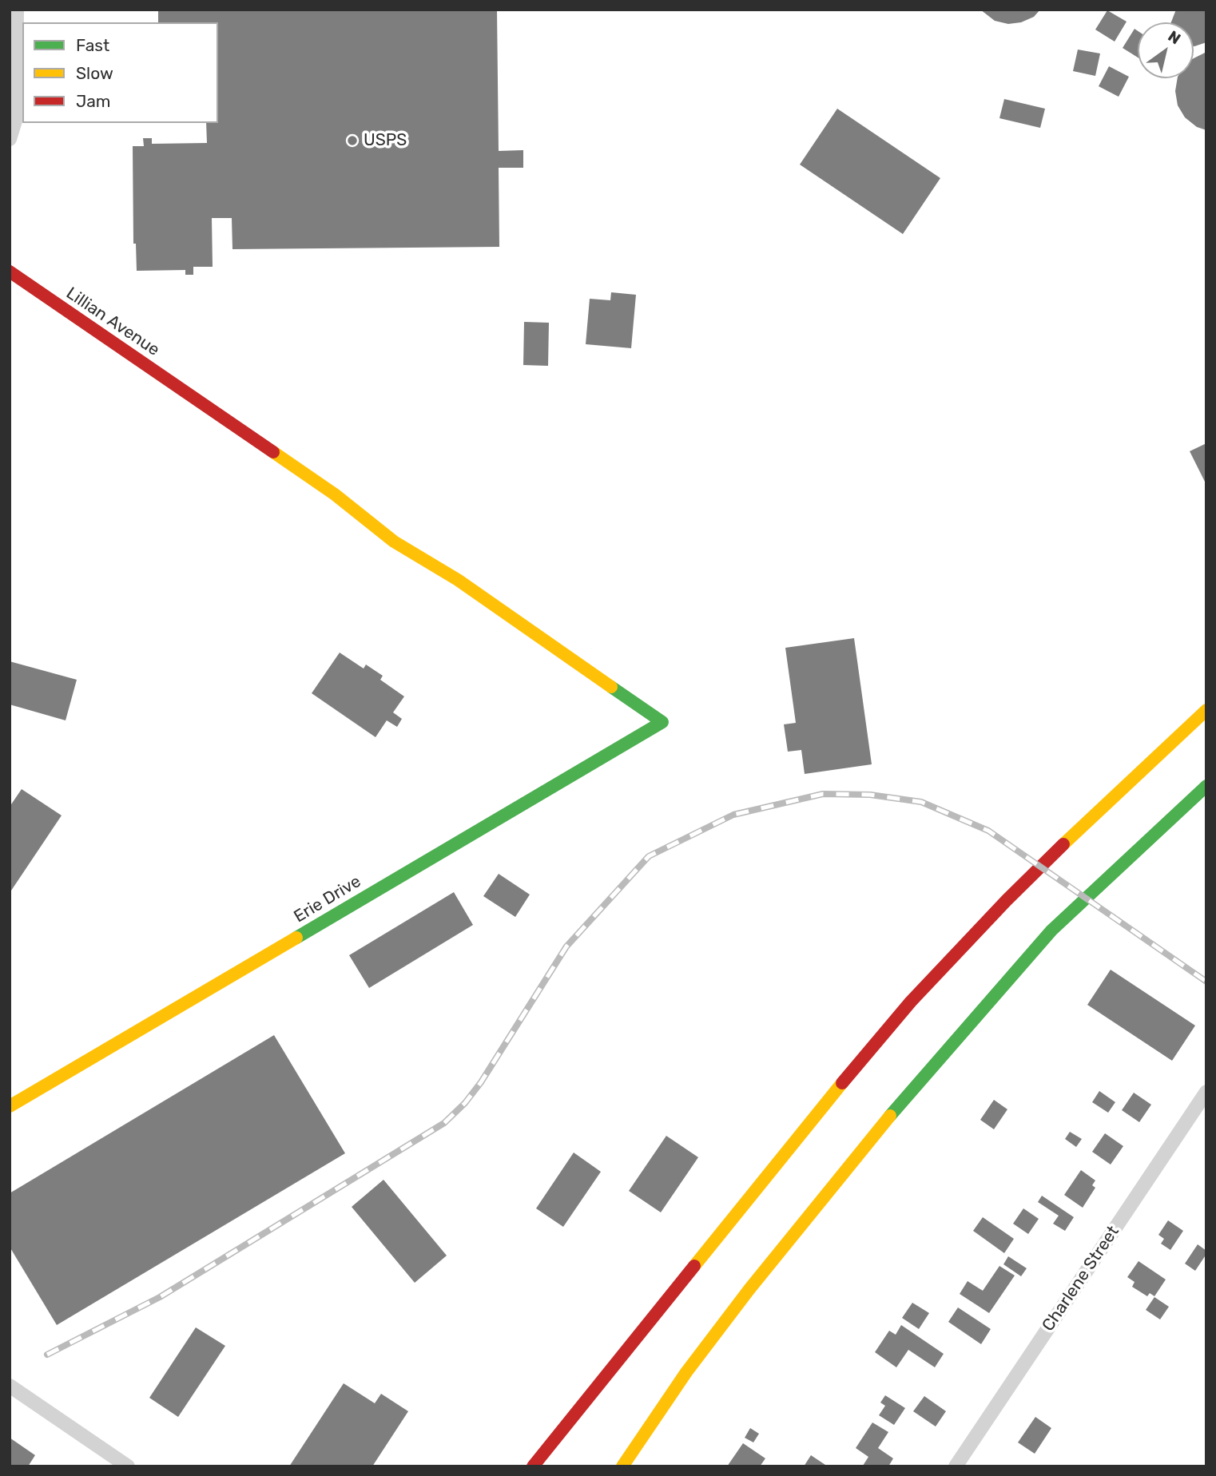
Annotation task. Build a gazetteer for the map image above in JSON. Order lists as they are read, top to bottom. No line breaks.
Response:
{"streets":{"main road":["Lillian Avenue","Erie Drive"],"street":["Charlene Street"]},"crossings":[["Lillian Avenue","Erie Drive"]],"places":["USPS"],"legend":["Fast","Slow","Jam"],"north":"top right"}
